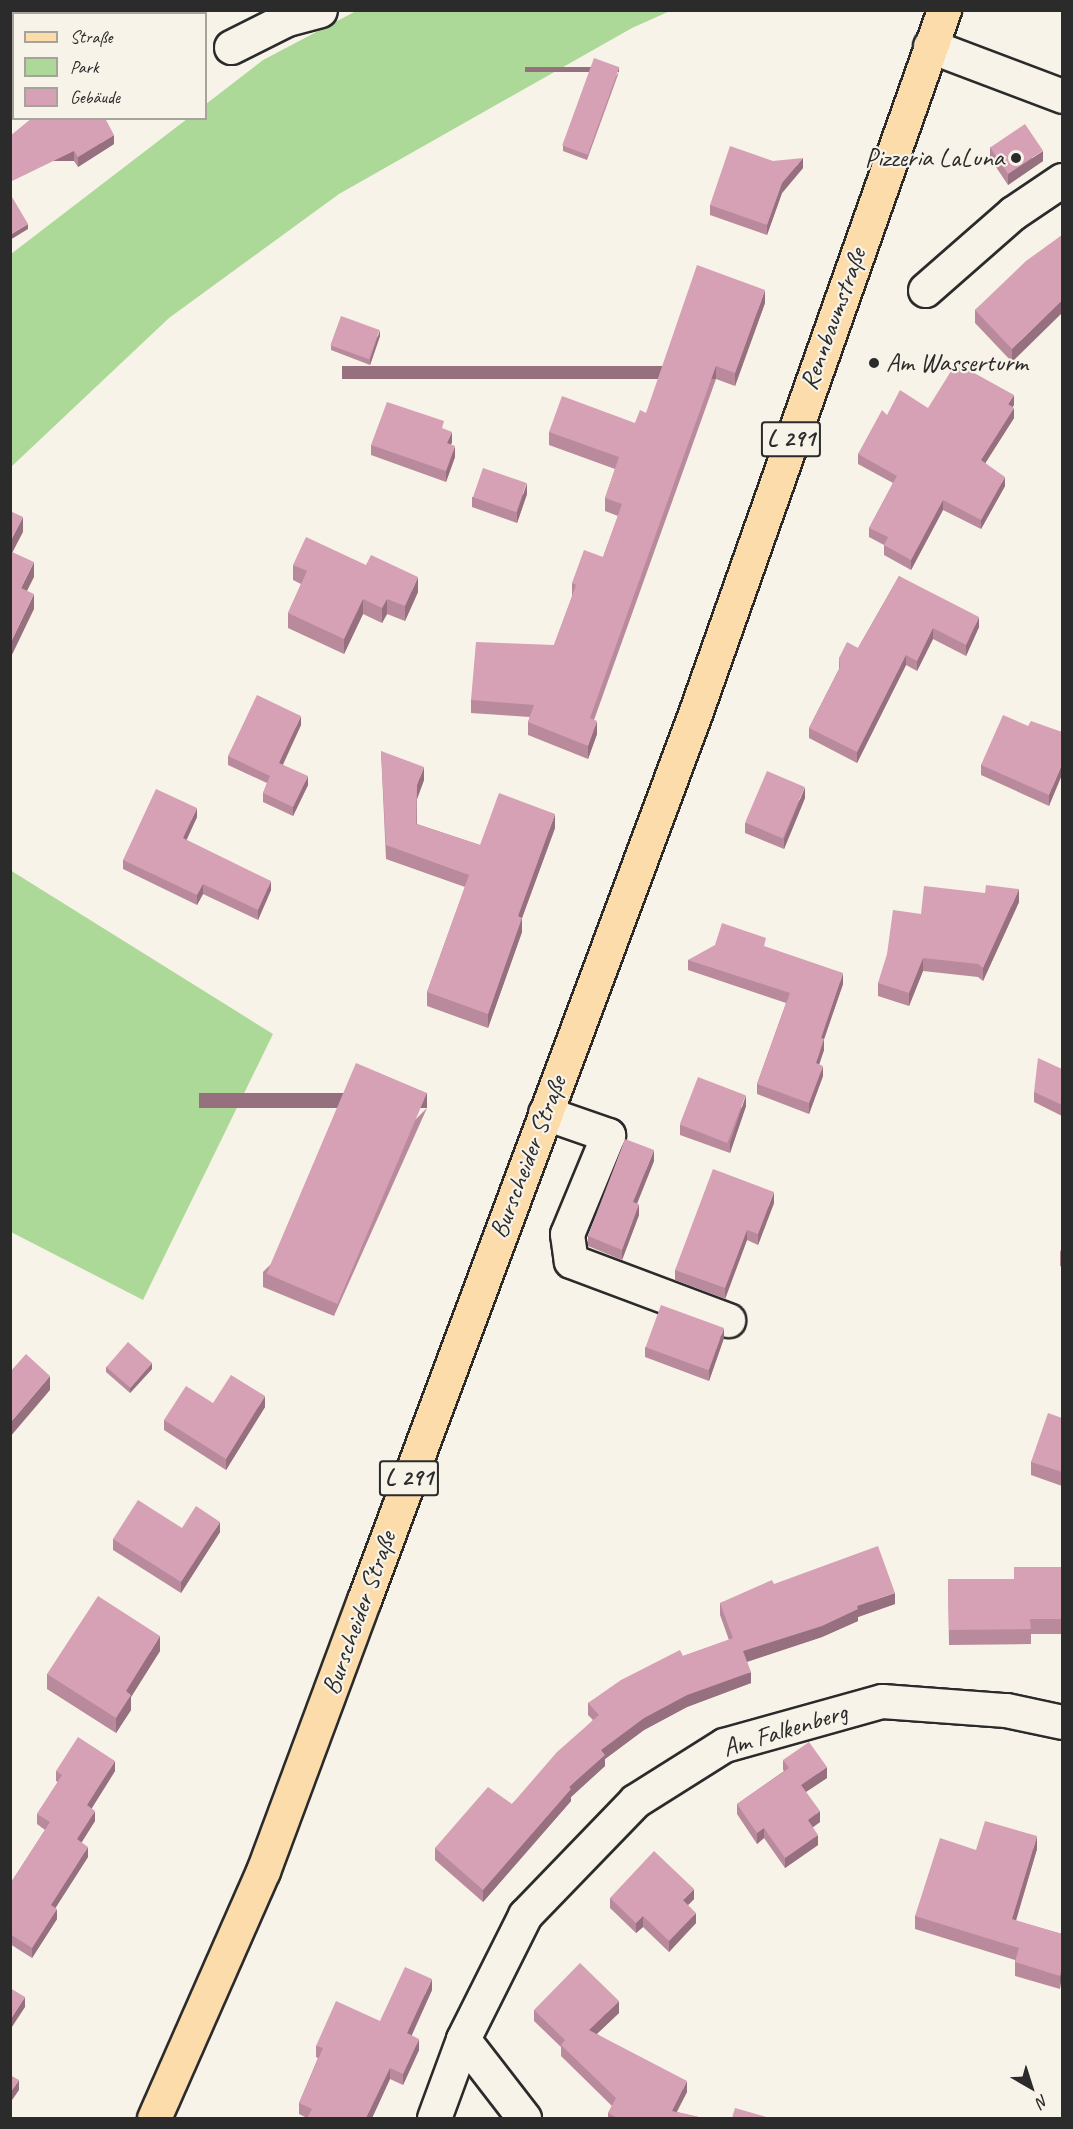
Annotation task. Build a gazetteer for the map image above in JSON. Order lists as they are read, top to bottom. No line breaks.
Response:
{"streets":{"main road":["Rennbaumstraße","L 291","Burscheider Straße"],"street":["Am Falkenberg"]},"crossings":[["Rennbaumstraße","Burscheider Straße"]],"places":["Pizzeria LaLuna","Am Wasserturm"],"legend":["Straße","Park","Gebäude"],"north":"bottom right"}
